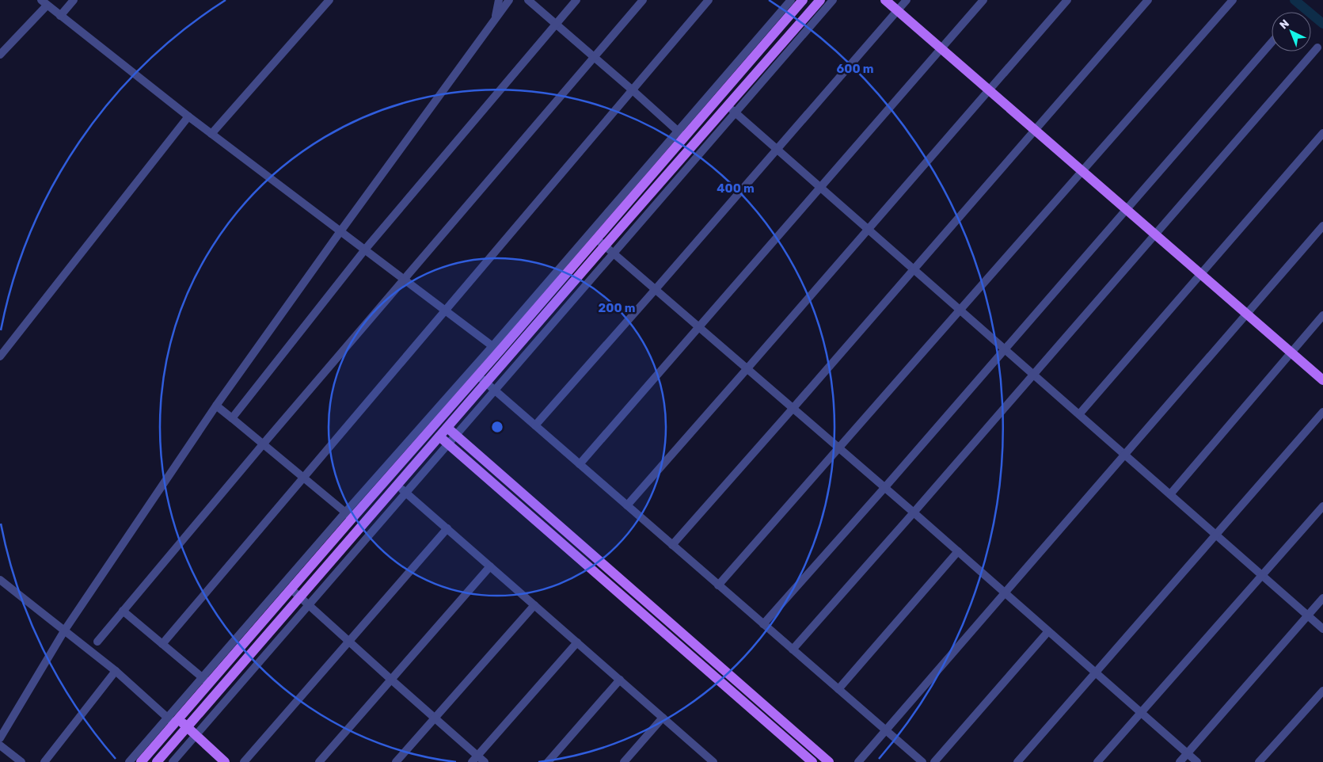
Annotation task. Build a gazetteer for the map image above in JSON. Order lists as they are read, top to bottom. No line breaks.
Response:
{"north":"top left","rings":["600 m","400 m","200 m"]}
